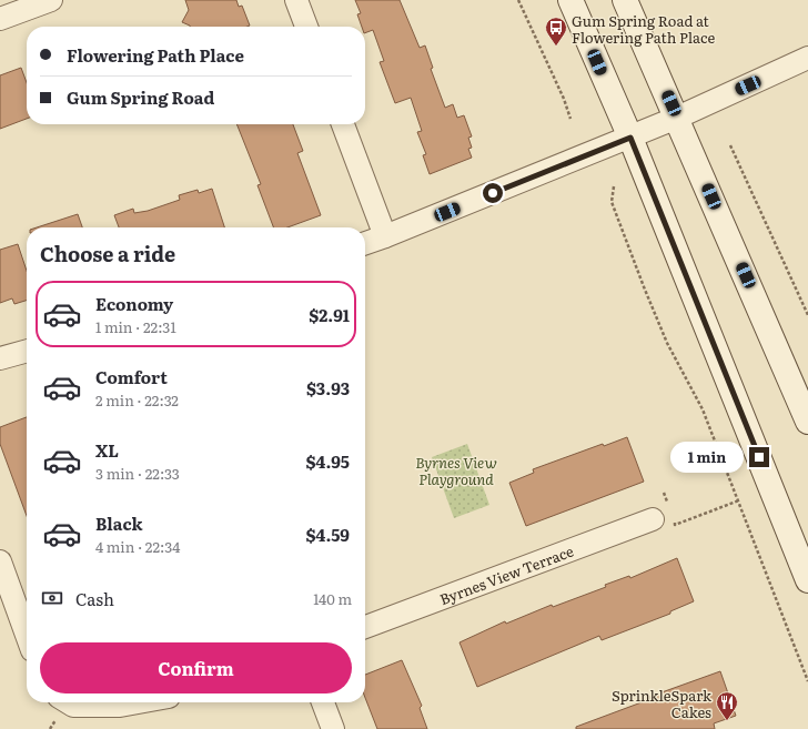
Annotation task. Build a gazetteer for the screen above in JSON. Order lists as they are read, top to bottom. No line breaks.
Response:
{"streets":{"street":["Byrnes View Terrace"]},"parks":["Byrnes View Playground"],"places":{"bus stop":["Gum Spring Road at Flowering Path Place"],"restaurant":["SprinkleSpark Cakes"]},"page":{"banner":["Flowering Path Place","Gum Spring Road"],"heading":"Choose a ride","list":[{"name":"Economy","note":"1 min · 22:31","value":"$2.91"},{"name":"Comfort","note":"2 min · 22:32","value":"$3.93"},{"name":"XL","note":"3 min · 22:33","value":"$4.95"},{"name":"Black","note":"4 min · 22:34","value":"$4.59"}],"bubble":"1 min","pay":["Cash","140 m"],"buttons":"Confirm"}}
